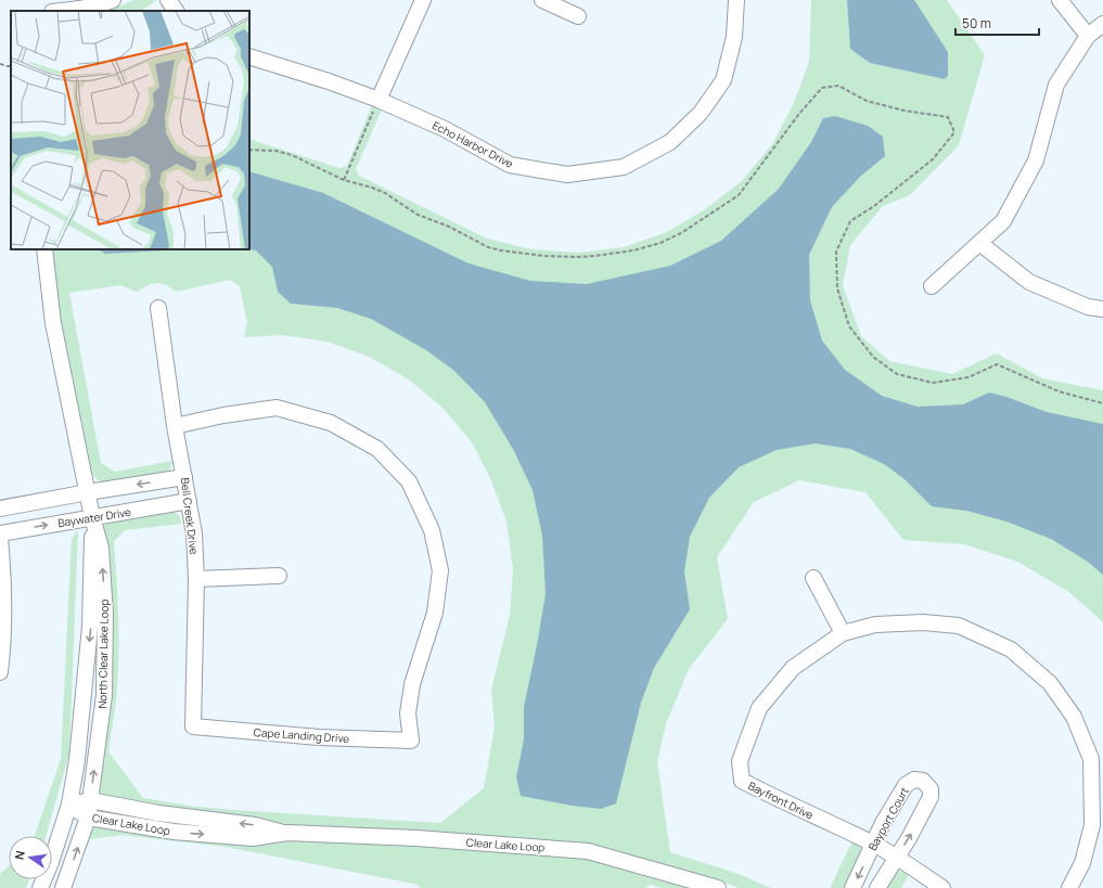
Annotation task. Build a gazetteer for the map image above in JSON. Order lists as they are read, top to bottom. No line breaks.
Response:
{"streets":{"street":["Echo Harbor Drive","Bell Creek Drive","Baywater Drive","North Clear Lake Loop","Cape Landing Drive","Bayfront Drive","Bayport Court","Clear Lake Loop"]},"crossings":[["Bell Creek Drive","Baywater Drive"],["Bell Creek Drive","Cape Landing Drive"],["Baywater Drive","North Clear Lake Loop"],["North Clear Lake Loop","Clear Lake Loop"],["Bayfront Drive","Bayport Court"]],"scale_bar":"50 m","north":"left"}
